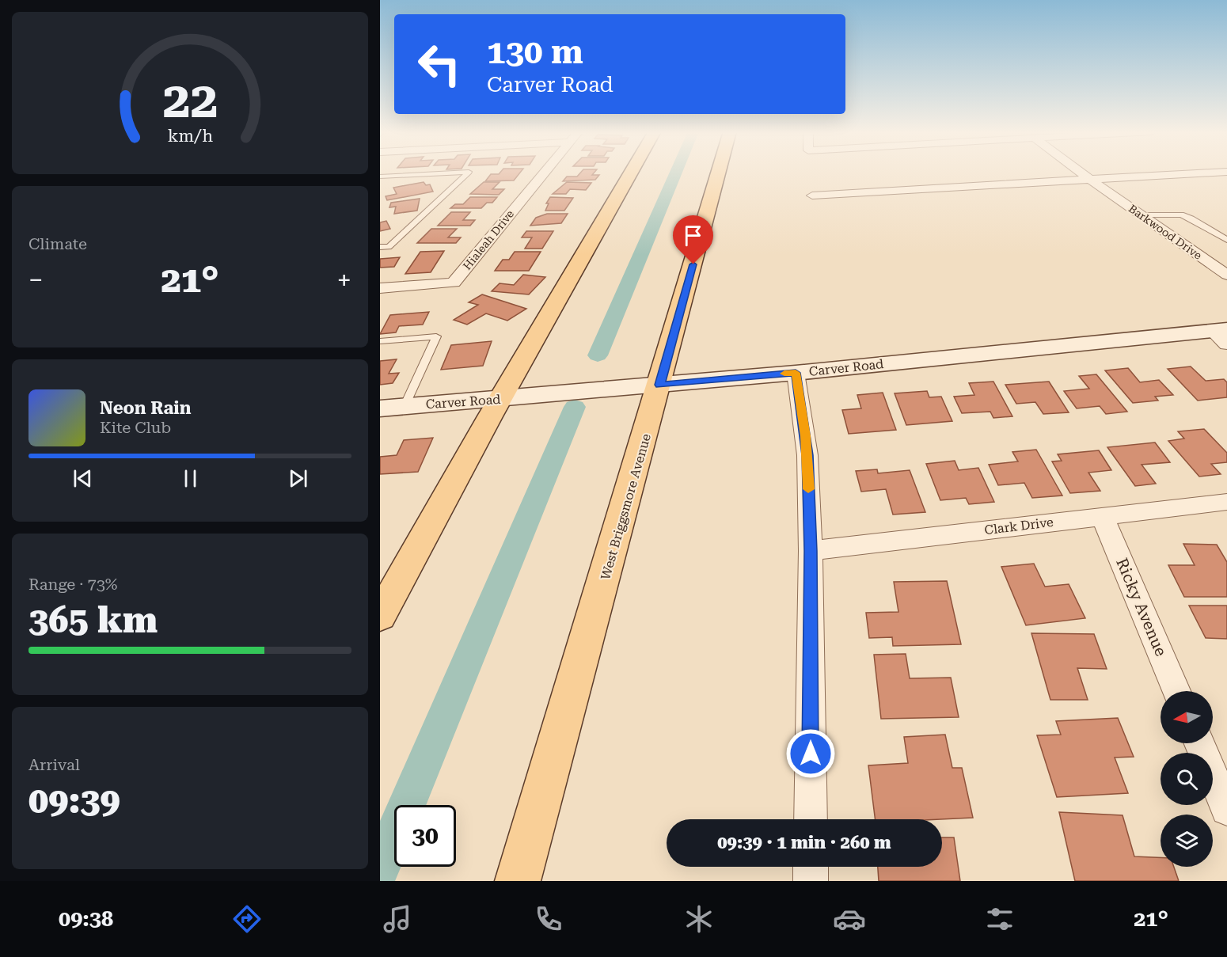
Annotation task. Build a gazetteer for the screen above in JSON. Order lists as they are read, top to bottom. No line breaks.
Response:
{"streets":{"main road":["West Briggsmore Avenue"],"street":["Barkwood Drive","Hialeah Drive","Carver Road","Clark Drive","Ricky Avenue"]},"crossings":[["Carver Road","West Briggsmore Avenue"],["Clark Drive","Ricky Avenue"]],"north":"left","page":{"turn":["130 m","Carver Road"],"tile":["Climate",["Range · 73%","365 km"],["Arrival","09:39"]],"heat":["−","21°","+"],"song":["Neon Rain","Kite Club"],"limit":"30","trip":"09:39 · 1 min · 260 m","tabs":["09:38","21°"],"gauge":["22","km/h"]}}
